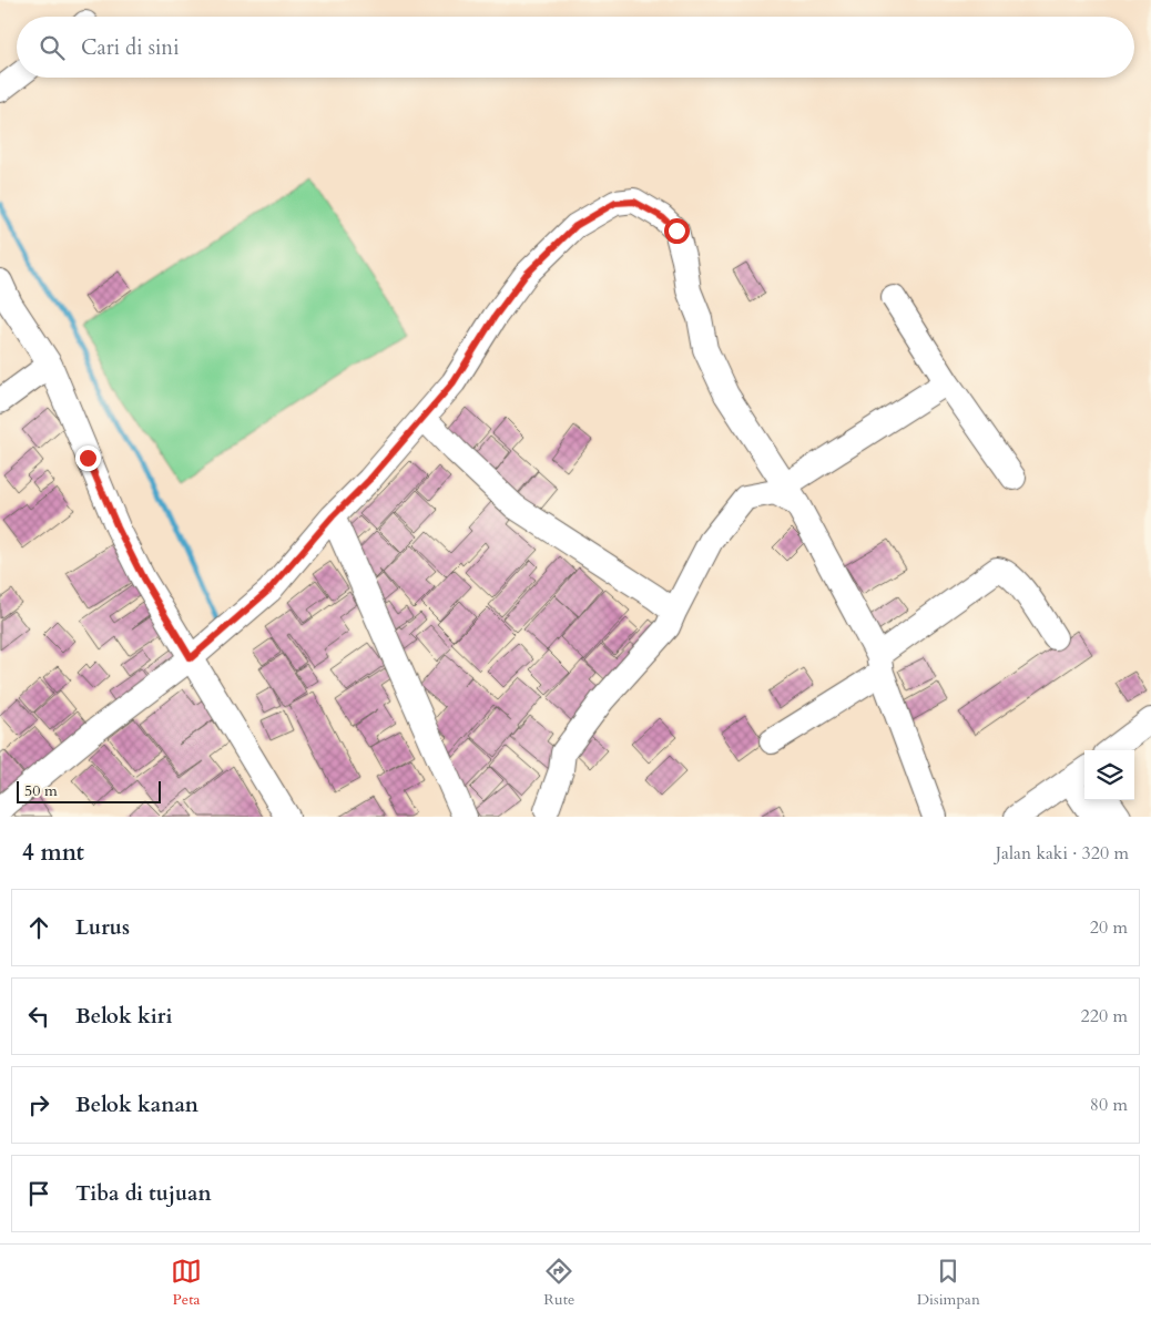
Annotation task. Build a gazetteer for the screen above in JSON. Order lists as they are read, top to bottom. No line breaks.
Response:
{"scale_bar":"50 m","page":{"search":"Cari di sini","scale":"50 m","heading":["4 mnt","Jalan kaki · 320 m"],"list":[["Lurus","20 m"],["Belok kiri","220 m"],["Belok kanan","80 m"],"Tiba di tujuan"],"nav":["Peta","Rute","Disimpan"]}}
